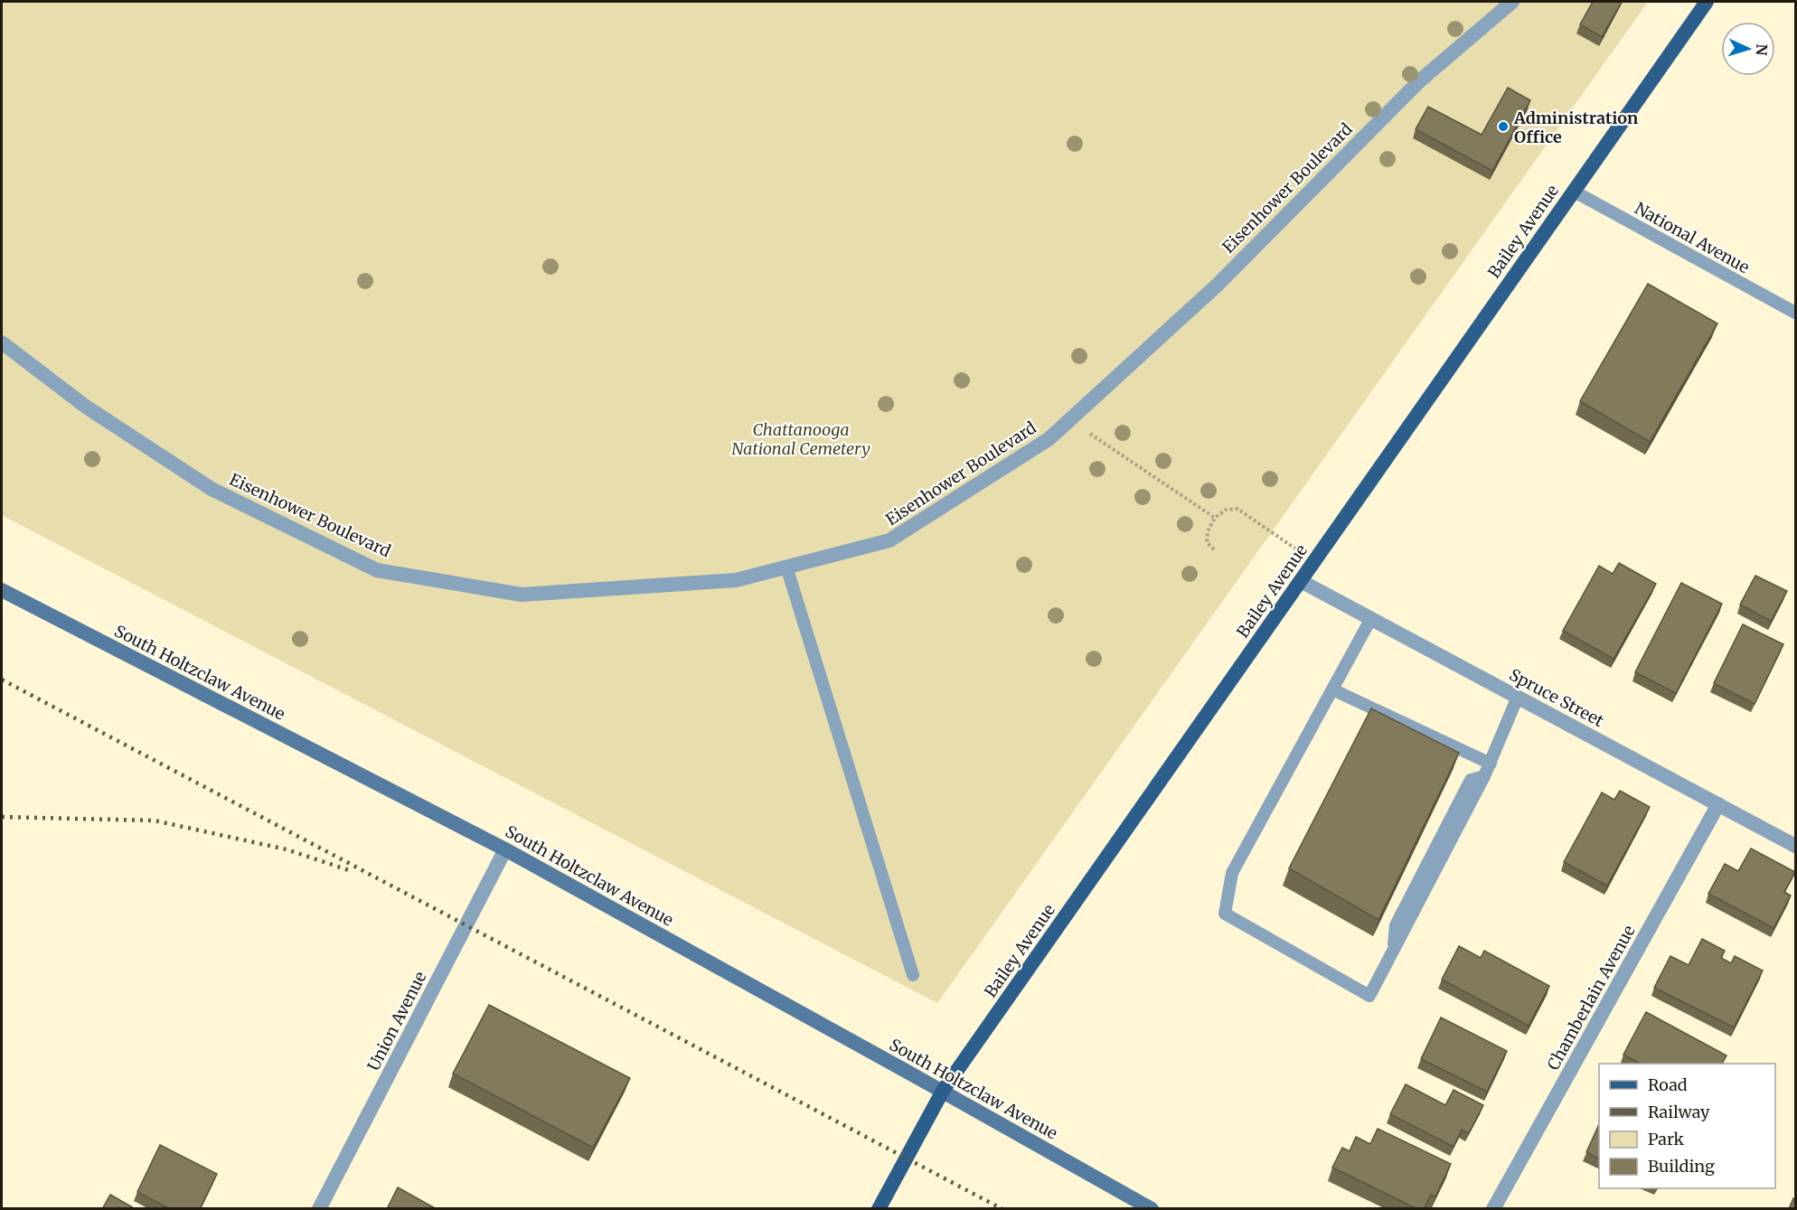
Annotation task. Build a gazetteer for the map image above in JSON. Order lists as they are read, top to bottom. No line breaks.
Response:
{"streets":{"main road":["Bailey Avenue","South Holtzclaw Avenue"],"street":["Eisenhower Boulevard","Spruce Street","Chamberlain Avenue","Union Avenue"],"lane":["National Avenue"]},"crossings":[["Bailey Avenue","National Avenue"],["Bailey Avenue","South Holtzclaw Avenue"],["Bailey Avenue","Spruce Street"],["South Holtzclaw Avenue","Union Avenue"],["Spruce Street","Chamberlain Avenue"]],"parks":["Chattanooga National Cemetery"],"places":["Administration Office"],"legend":["Road","Railway","Park","Building"],"north":"right"}
